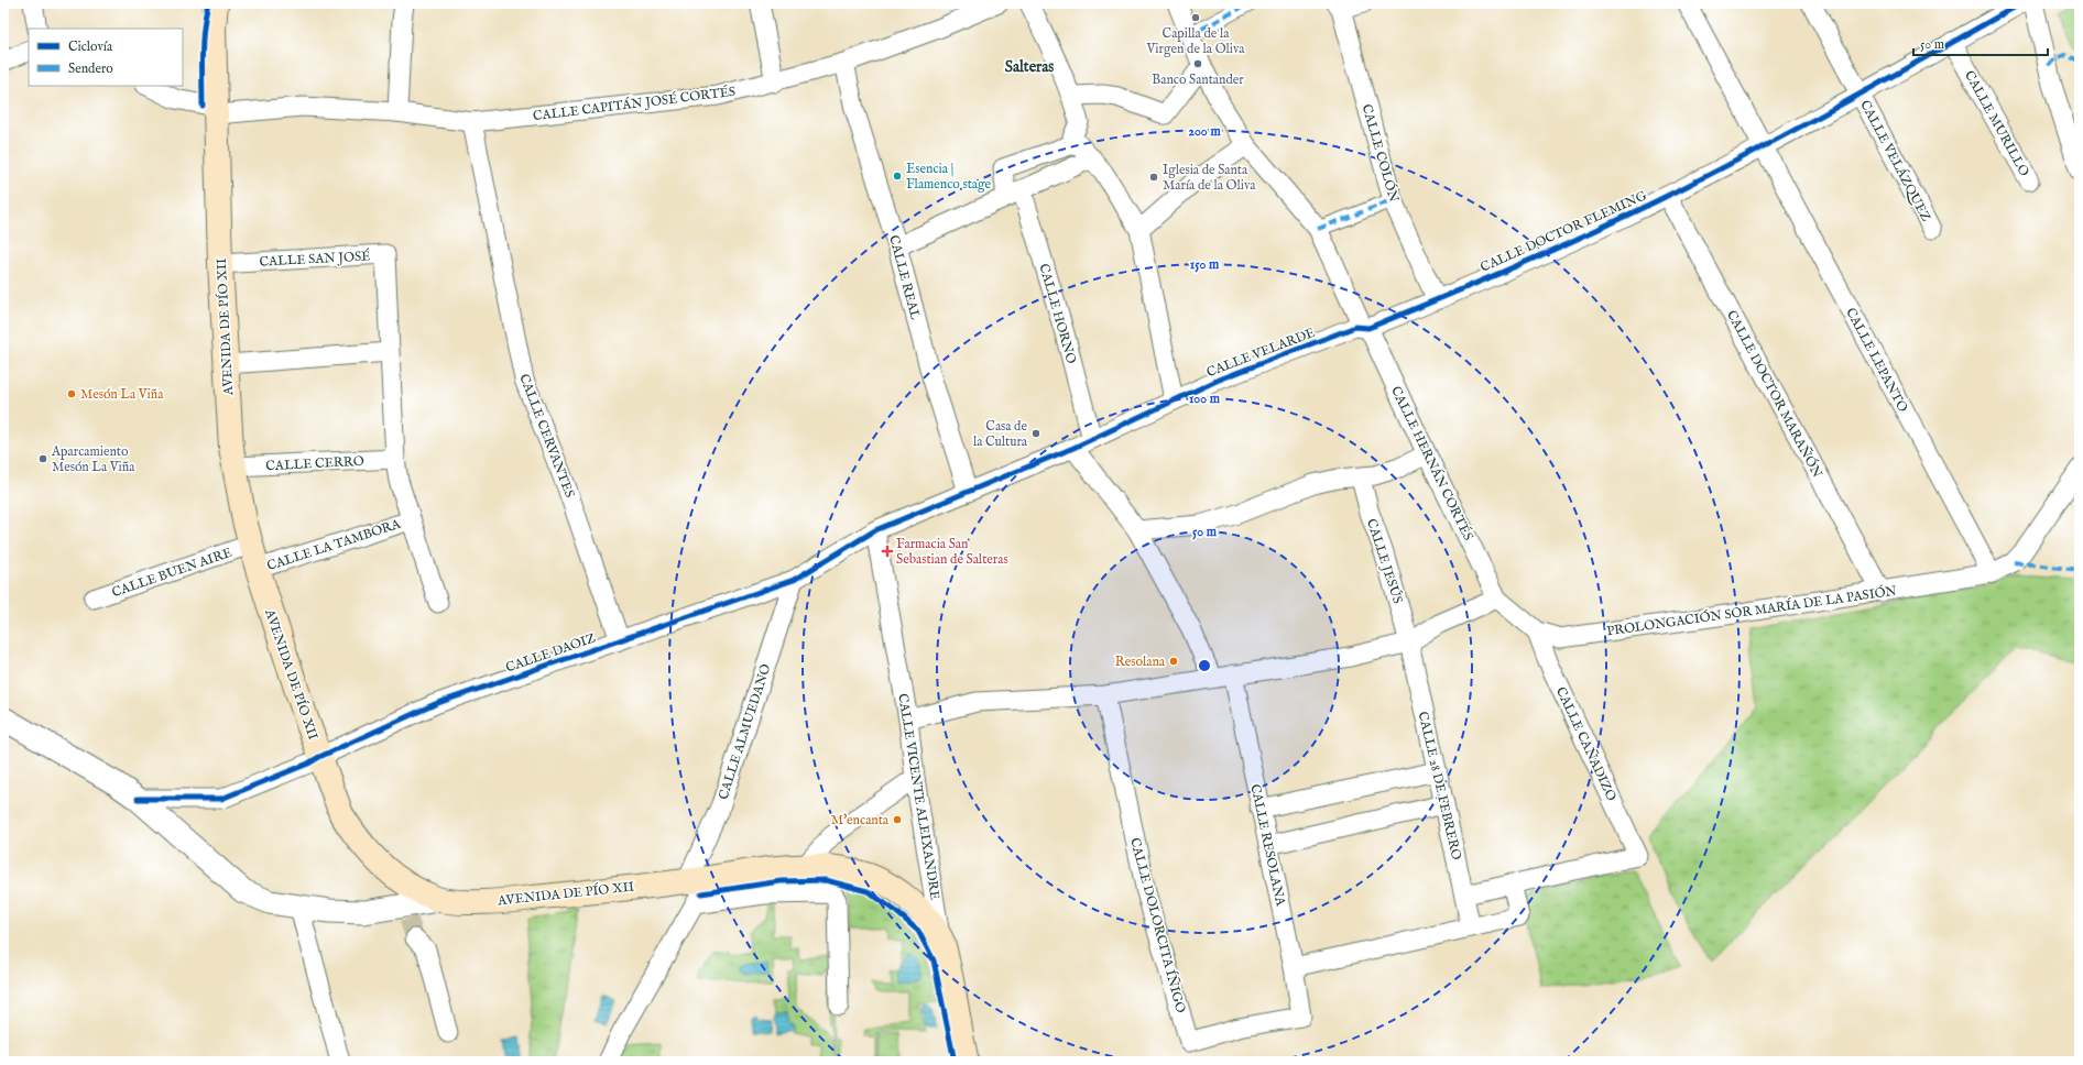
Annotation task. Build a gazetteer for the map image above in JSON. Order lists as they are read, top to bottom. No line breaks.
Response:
{"streets":{"main road":["AVENIDA DE PÍO XII","CALLE VICENTE ALEIXANDRE"],"street":["CALLE CAPITÁN JOSÉ CORTÉS","CALLE MURILLO","CALLE COLÓN","CALLE VELÁZQUEZ","CALLE DOCTOR FLEMING","CALLE SAN JOSÉ","CALLE REAL","CALLE HORNO","CALLE VELARDE","CALLE LEPANTO","CALLE DOCTOR MARAÑÓN","CALLE CERVANTES","CALLE CERRO","CALLE HERNÁN CORTÉS","CALLE LA TAMBORA","CALLE JESÚS","CALLE BUEN AIRE","PROLONGACIÓN SOR MARÍA DE LA PASIÓN","CALLE DAOIZ","CALLE ALMUEDANO","CALLE CAÑADIZO","CALLE 28 DE FEBRERO","CALLE RESOLANA","CALLE DOLORCITA ÍÑIGO"]},"crossings":[["CALLE CAPITÁN JOSÉ CORTÉS","CALLE REAL"],["CALLE CAPITÁN JOSÉ CORTÉS","AVENIDA DE PÍO XII"],["CALLE CAPITÁN JOSÉ CORTÉS","CALLE CERVANTES"],["CALLE MURILLO","CALLE DOCTOR FLEMING"],["CALLE COLÓN","CALLE DOCTOR FLEMING"],["CALLE VELÁZQUEZ","CALLE DOCTOR FLEMING"],["CALLE DOCTOR FLEMING","CALLE VELARDE"],["CALLE DOCTOR FLEMING","CALLE LEPANTO"],["CALLE DOCTOR FLEMING","CALLE DOCTOR MARAÑÓN"],["CALLE DOCTOR FLEMING","CALLE HERNÁN CORTÉS"],["CALLE SAN JOSÉ","AVENIDA DE PÍO XII"],["CALLE REAL","CALLE VELARDE"],["CALLE REAL","CALLE DAOIZ"],["CALLE HORNO","CALLE VELARDE"],["AVENIDA DE PÍO XII","CALLE CERRO"],["AVENIDA DE PÍO XII","CALLE LA TAMBORA"],["AVENIDA DE PÍO XII","CALLE BUEN AIRE"],["AVENIDA DE PÍO XII","CALLE DAOIZ"],["AVENIDA DE PÍO XII","CALLE ALMUEDANO"],["AVENIDA DE PÍO XII","CALLE VICENTE ALEIXANDRE"],["CALLE VELARDE","CALLE HERNÁN CORTÉS"],["CALLE VELARDE","CALLE DAOIZ"],["CALLE LEPANTO","PROLONGACIÓN SOR MARÍA DE LA PASIÓN"],["CALLE DOCTOR MARAÑÓN","PROLONGACIÓN SOR MARÍA DE LA PASIÓN"],["CALLE CERVANTES","CALLE DAOIZ"],["CALLE HERNÁN CORTÉS","PROLONGACIÓN SOR MARÍA DE LA PASIÓN"],["CALLE JESÚS","CALLE 28 DE FEBRERO"],["PROLONGACIÓN SOR MARÍA DE LA PASIÓN","CALLE CAÑADIZO"],["CALLE DAOIZ","CALLE ALMUEDANO"],["CALLE DAOIZ","CALLE VICENTE ALEIXANDRE"],["CALLE RESOLANA","CALLE DOLORCITA ÍÑIGO"]],"districts":["Salteras"],"places":{"other":["Capilla de la Virgen de la Oliva","Banco Santander","Esencia | Flamenco stage","Iglesia de Santa María de la Oliva","Mesón La Viña","Casa de la Cultura","Aparcamiento Mesón La Viña","Resolana","M'encanta"],"health":["Farmacia San Sebastian de Salteras"]},"legend":["Ciclovía","Sendero"],"scale_bar":"50 m","rings":["200 m","150 m","100 m","50 m"]}
